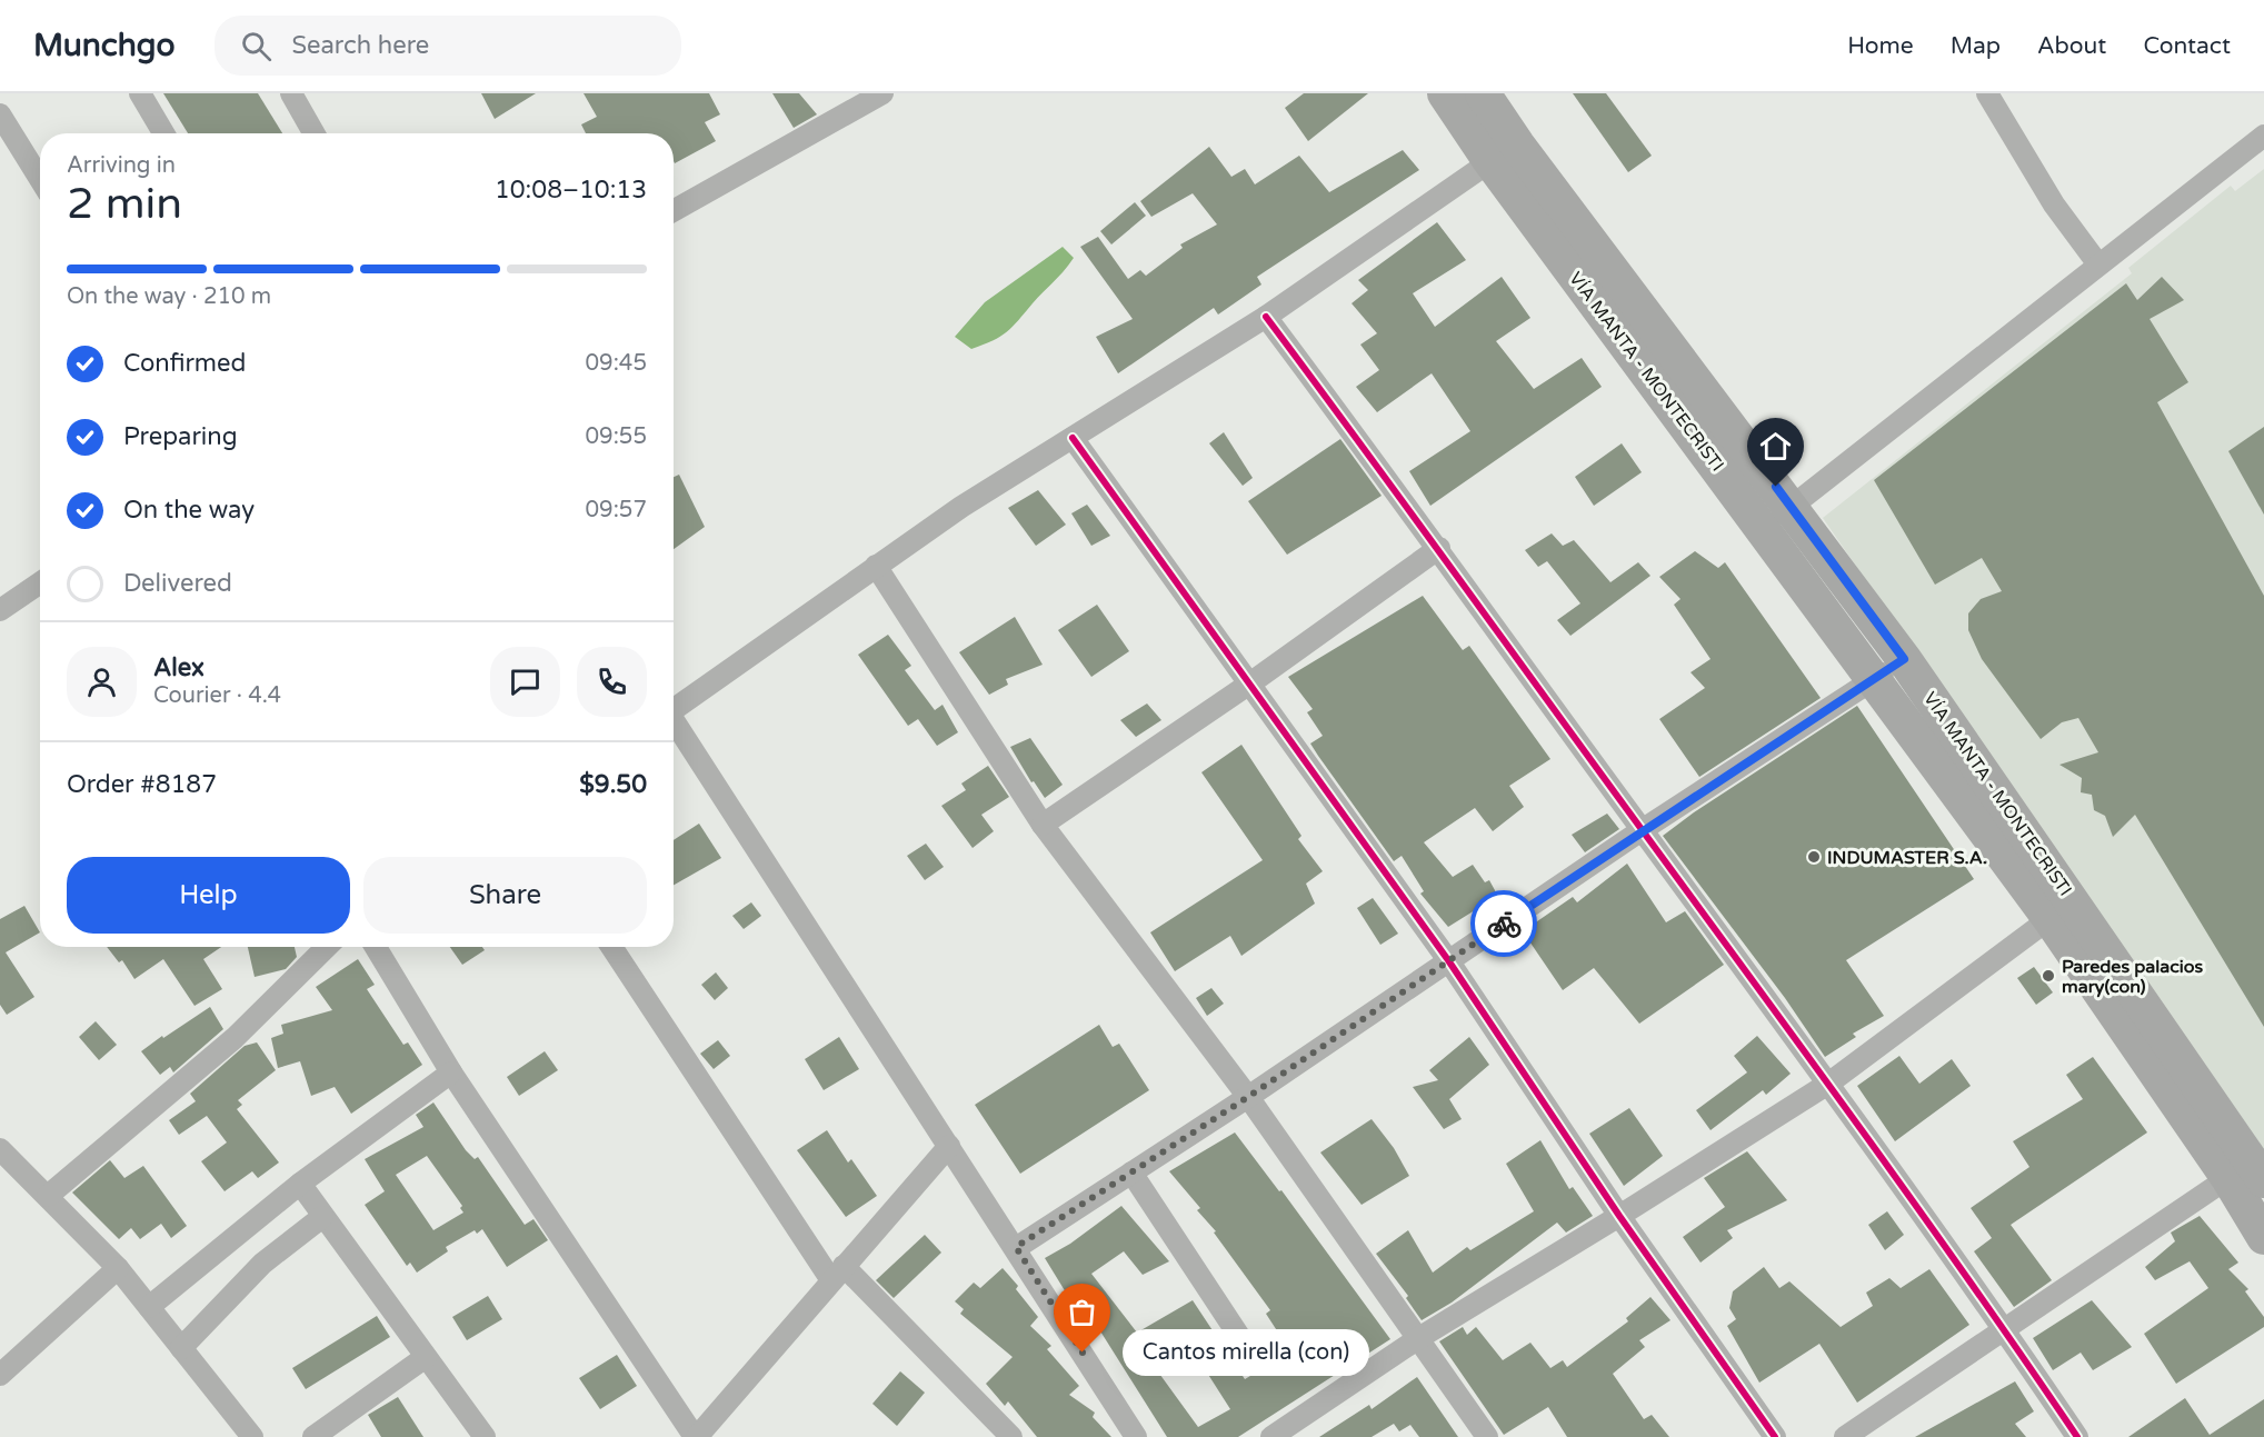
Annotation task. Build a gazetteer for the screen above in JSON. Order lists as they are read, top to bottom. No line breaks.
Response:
{"streets":{"main road":["VÍA MANTA - MONTECRISTI"]},"places":["INDUMASTER S.A.","Paredes palacios mary(con)","Cantos mirella (con)"],"page":{"header":"Munchgo","search":"Search here","nav":["Home","Map","About","Contact"],"heading":["2 min","Arriving in","10:08–10:13"],"panel":["Alex","Courier · 4.4","Order #8187","$9.50"],"bar":"On the way · 210 m","list":[["Confirmed","09:45"],["Preparing","09:55"],["On the way","09:57"],"Delivered"],"buttons":["Help","Share"],"bubble":"Cantos mirella (con)"}}
